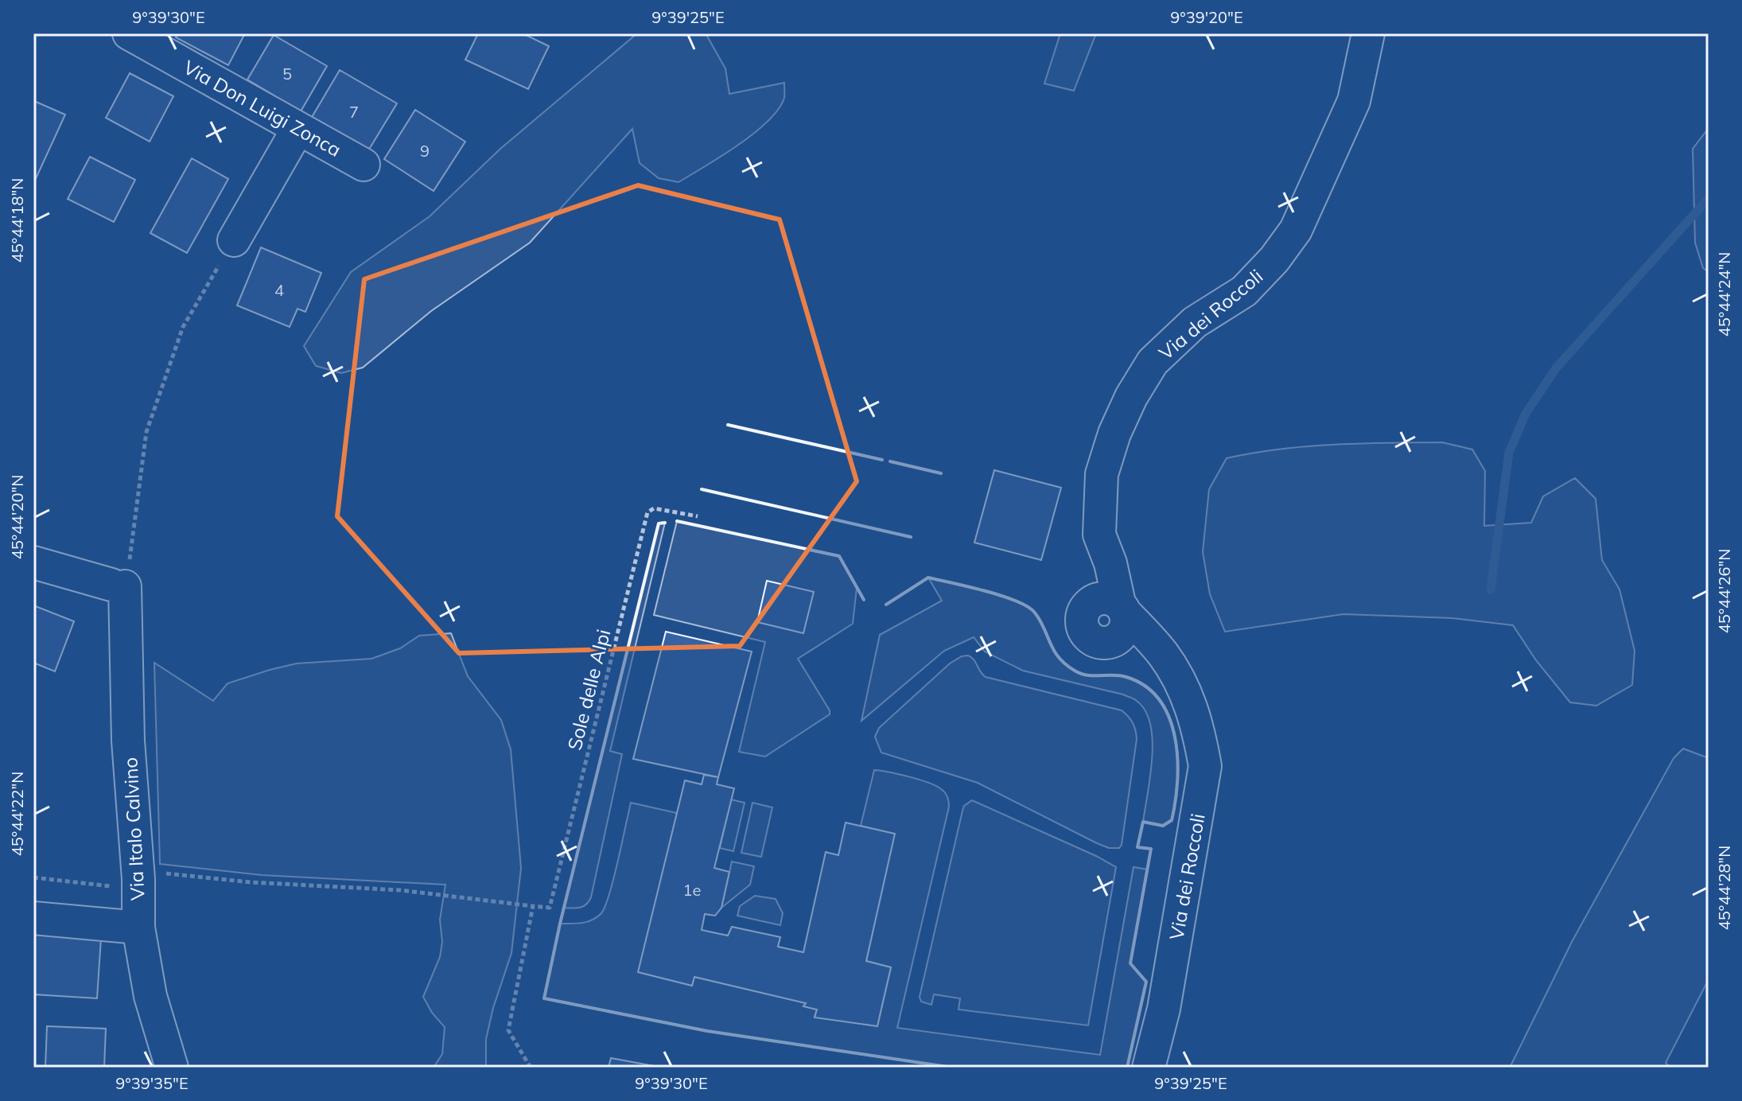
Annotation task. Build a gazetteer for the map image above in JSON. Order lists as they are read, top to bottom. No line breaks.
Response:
{"streets":{"street":["Via Don Luigi Zonca","Via dei Roccoli","Via Italo Calvino"],"path":["Sole delle Alpi"]},"house_numbers":["5","7","9","4","1e"],"coordinates":["9°39'30\"E","9°39'25\"E","9°39'20\"E","45°44'18\"N","45°44'24\"N","45°44'20\"N","45°44'26\"N","45°44'22\"N","45°44'28\"N","9°39'35\"E"]}
